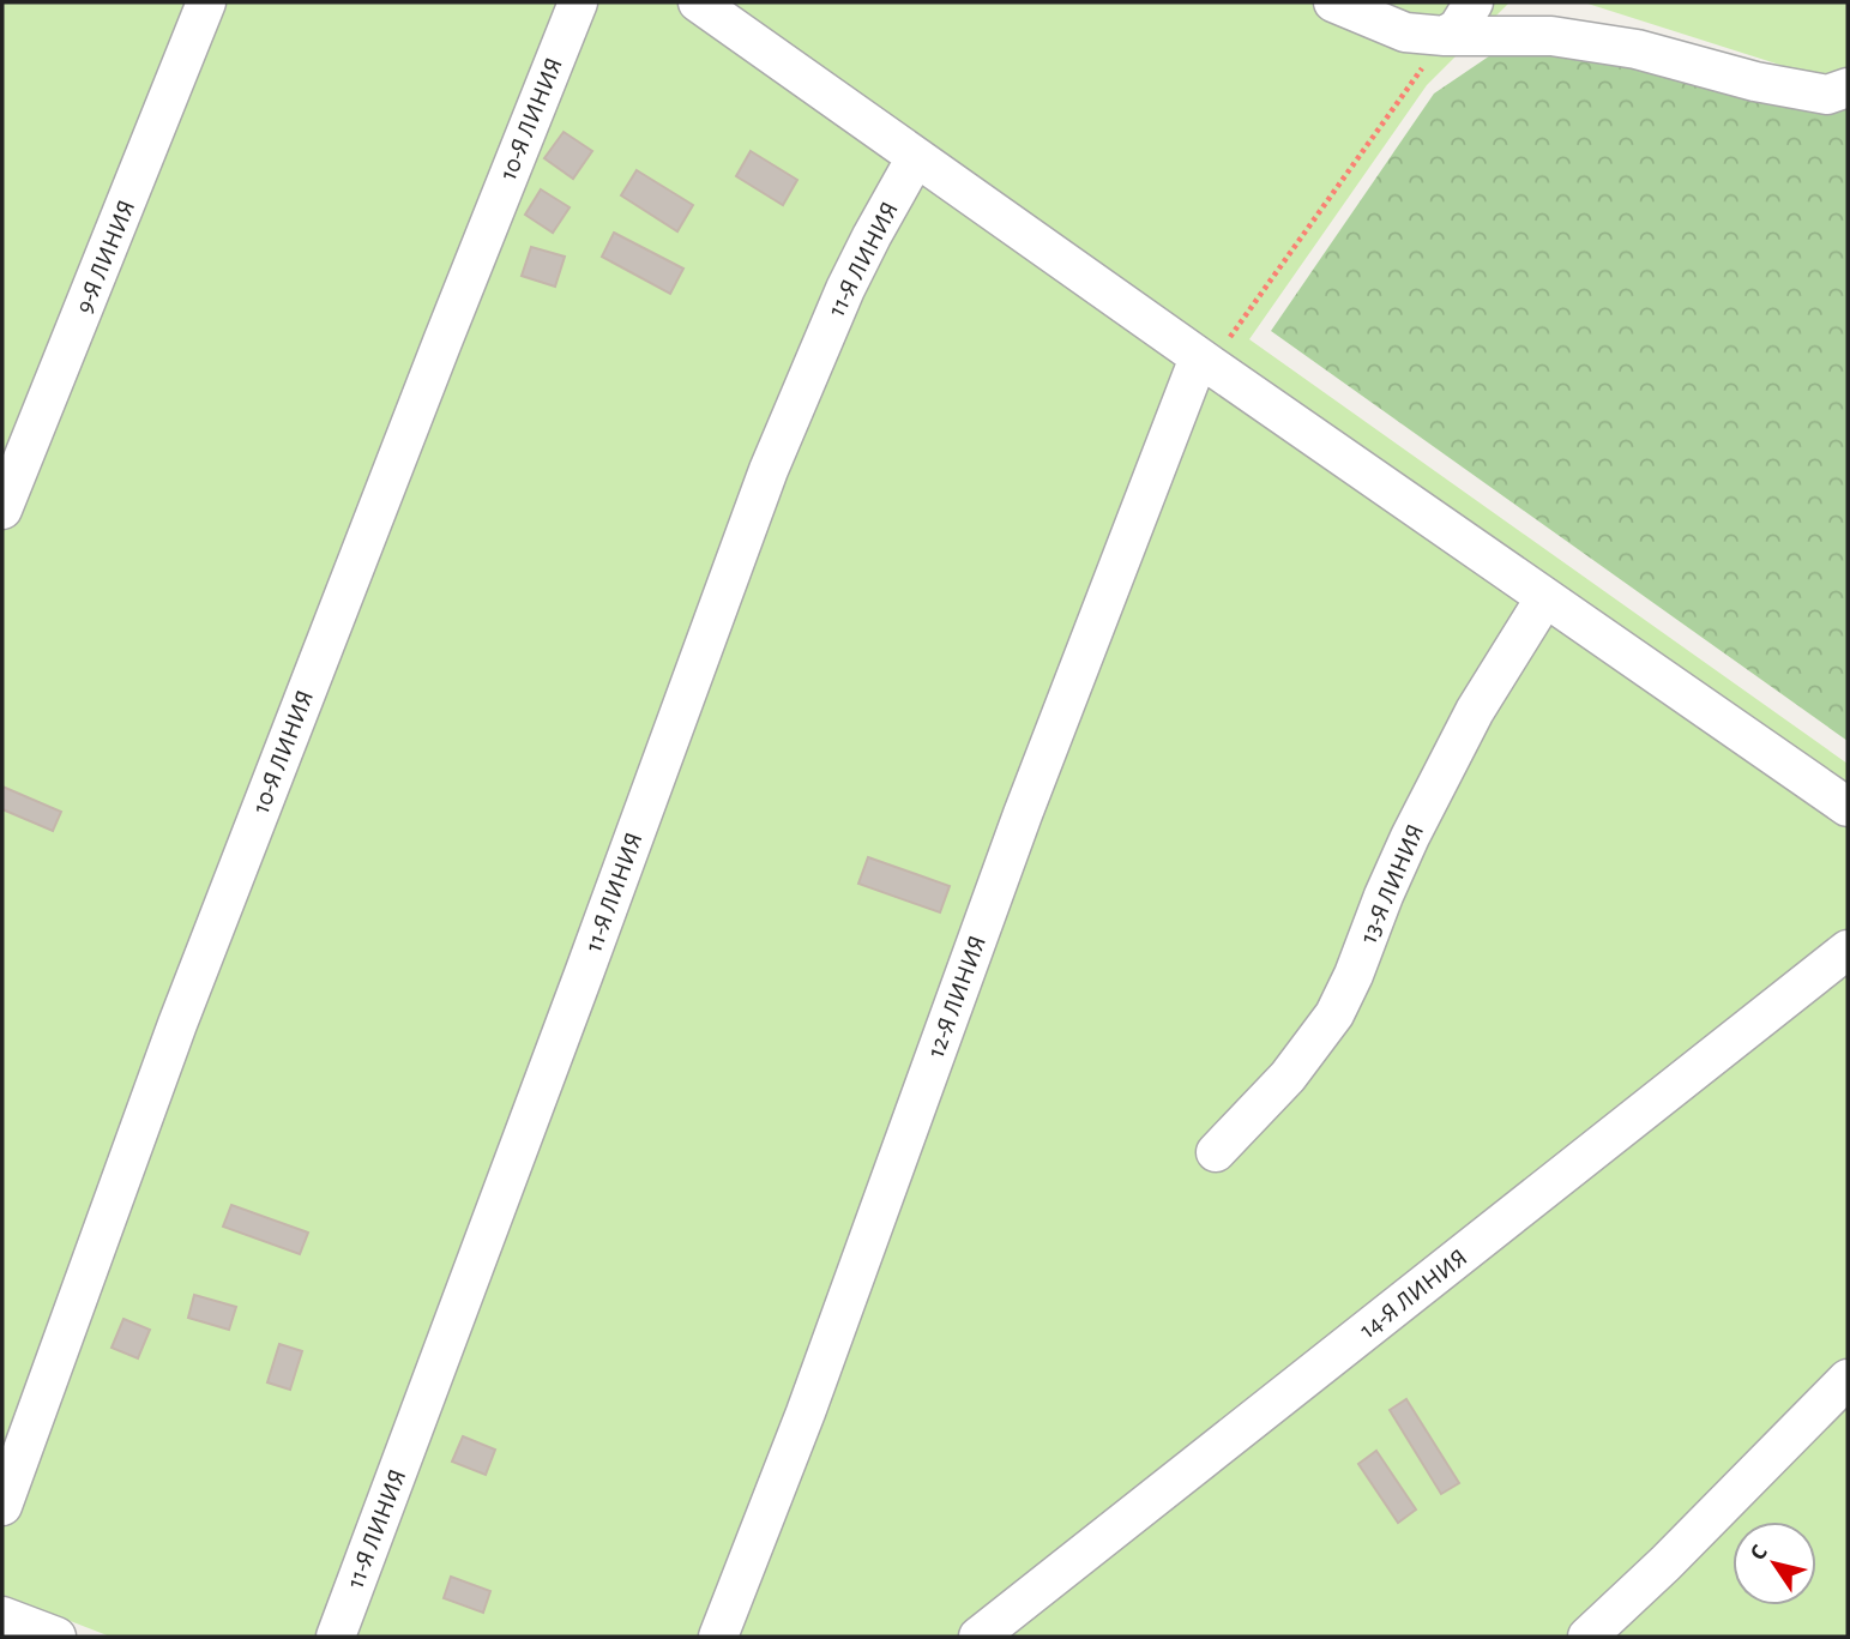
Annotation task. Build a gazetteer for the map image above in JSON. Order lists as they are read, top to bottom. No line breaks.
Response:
{"streets":{"street":["10-Я ЛИНИЯ","9-Я ЛИНИЯ","11-Я ЛИНИЯ","13-Я ЛИНИЯ","12-Я ЛИНИЯ","14-Я ЛИНИЯ"]},"north":"top left"}
